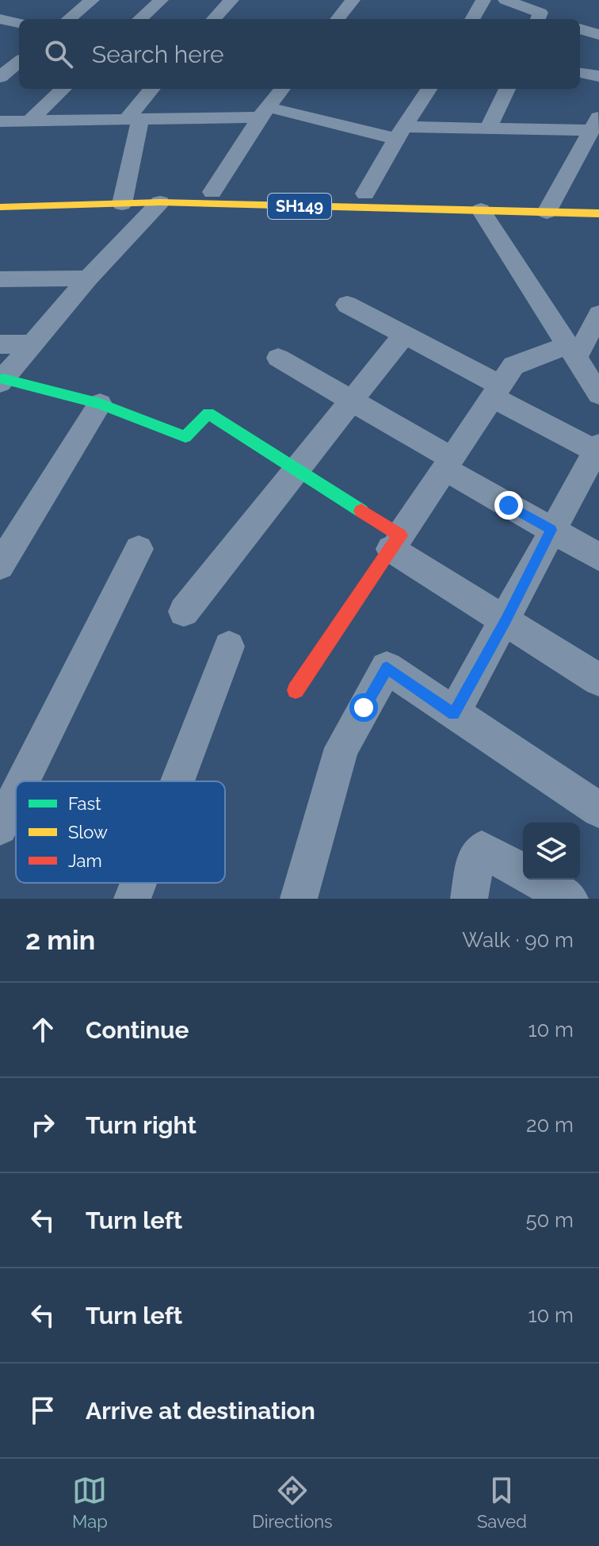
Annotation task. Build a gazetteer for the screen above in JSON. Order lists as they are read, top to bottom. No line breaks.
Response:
{"streets":{"main road":["SH149"]},"legend":["Fast","Slow","Jam"],"page":{"search":"Search here","heading":["2 min","Walk · 90 m"],"list":[["Continue","10 m"],["Turn right","20 m"],["Turn left","50 m"],["Turn left","10 m"],"Arrive at destination"],"nav":["Map","Directions","Saved"]}}
